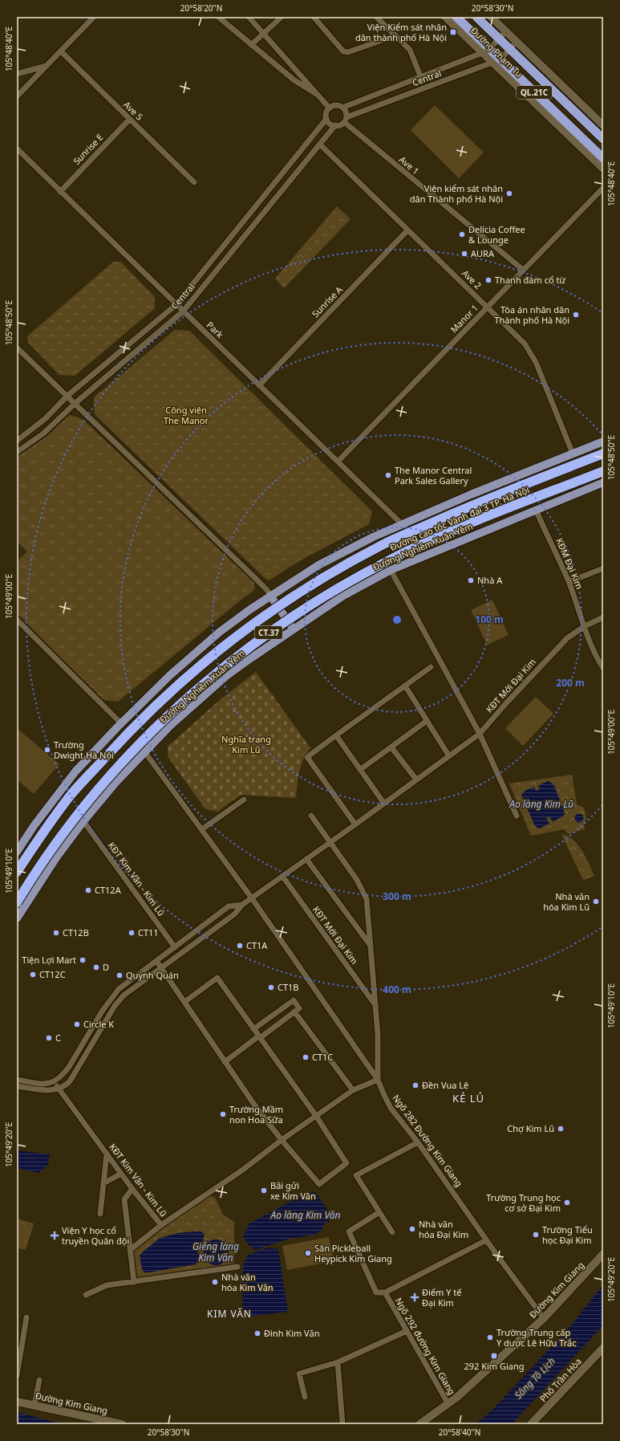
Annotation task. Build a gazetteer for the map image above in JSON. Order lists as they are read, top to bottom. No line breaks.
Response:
{"streets":{"highway":["Đường Phạm Tu","QL.21C","Đường cao tốc Vành đai 3 TP. Hà Nội","CT.37"],"main road":["Đường Nghiêm Xuân Yêm","Đường Kim Giang","Phố Trần Hòa"],"street":["Central","Ave 5","Sunrise E","Ave 1","Ave 2","Sunrise A","Manor 1","Park","KĐM Đại Kim","KĐT Mới Đại Kim","KĐT Kim Văn - Kim Lũ","Ngõ 282 Đường Kim Giang","Ngõ 292 đường Kim Giang"]},"crossings":[["Đường Phạm Tu","Central"],["Central","Ave 1"],["Central","Ave 2"],["Central","Park"],["Ave 5","Sunrise E"],["Sunrise E","Park"],["Ave 1","Manor 1"],["Ave 2","Sunrise A"],["Ave 2","Manor 1"],["Sunrise A","Park"],["Manor 1","Park"],["Đường Nghiêm Xuân Yêm","KĐM Đại Kim"],["Đường Nghiêm Xuân Yêm","KĐT Kim Văn - Kim Lũ"],["KĐM Đại Kim","KĐT Mới Đại Kim"],["KĐT Mới Đại Kim","Ngõ 282 Đường Kim Giang"],["KĐT Kim Văn - Kim Lũ","Ngõ 282 Đường Kim Giang"],["Ngõ 282 Đường Kim Giang","Đường Kim Giang"],["Đường Kim Giang","Ngõ 292 đường Kim Giang"]],"districts":["KẺ LỦ","KIM VĂN"],"water":["Ao làng Kim Lũ","Ao làng Kim Văn","Giếng làng Kim Văn","Sông Tô Lịch"],"parks":["Công viên The Manor","Nghĩa trang Kim Lũ"],"places":{"transit":["Viện Kiểm sát nhân dân thành phố Hà Nội","292 Kim Giang"],"other":["Viện kiểm sát nhân dân Thành phố Hà Nội","Delícia Coffee & Lounge","AURA","Thanh đàm cổ từ","Tòa án nhân dân Thành phố Hà Nội","The Manor Central Park Sales Gallery","Nhà A","Trường Dwight Hà Nội","CT12A","Nhà văn hóa Kim Lũ","CT12B","CT11","CT1A","Tiện Lợi Mart","D","CT12C","Quỳnh Quán","CT1B","Circle K","C","CT1C","Đền Vua Lê","Trường Mầm non Hoa Sữa","Chợ Kim Lũ","Bãi gửi xe Kim Văn","Trường Trung học cơ sở Đại Kim","Nhà văn hóa Đại Kim","Trường Tiểu học Đại Kim","Sân Pickleball Heypick Kim Giang","Nhà văn hóa Kim Văn","Đình Kim Văn","Trường Trung cấp Y dược Lê Hữu Trắc"],"health":["Viện Y học cổ truyền Quân đội","Điểm Y tế Đại Kim"]},"coordinates":["20°58'20\"N","20°58'30\"N","105°48'40\"E","105°48'50\"E","105°49'00\"E","105°49'10\"E","105°49'20\"E","20°58'40\"N"],"rings":["100 m","200 m","300 m","400 m"]}
